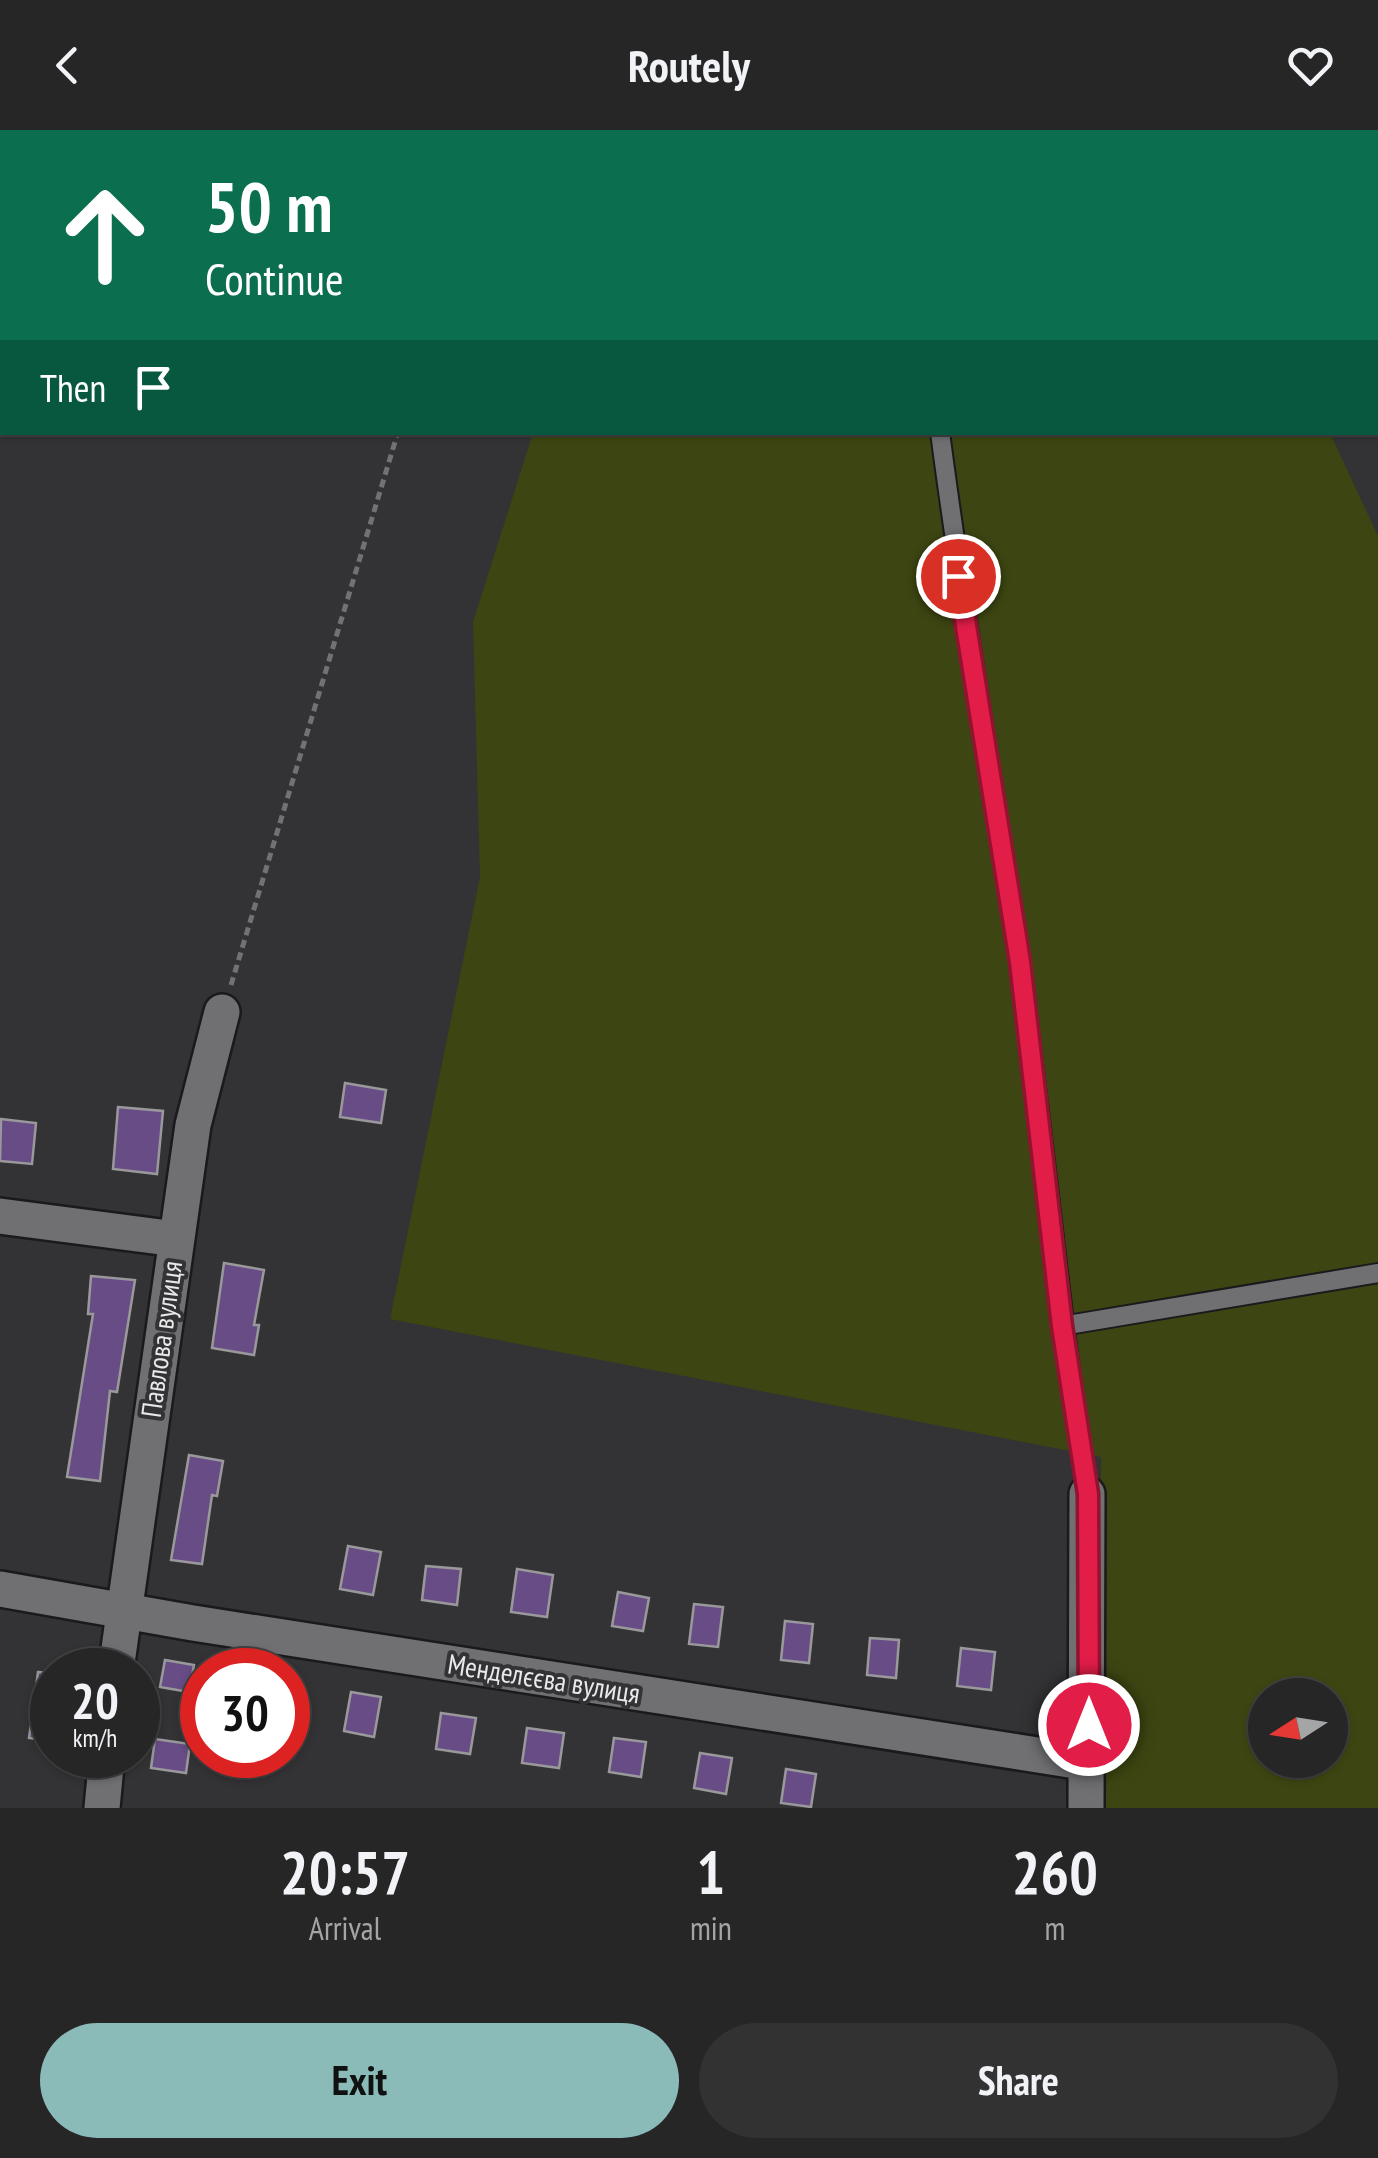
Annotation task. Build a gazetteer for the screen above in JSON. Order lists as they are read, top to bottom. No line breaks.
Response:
{"streets":{"street":["Павлова вулиця","Менделєєва вулиця"]},"crossings":[["Павлова вулиця","Менделєєва вулиця"]],"north":"left","page":{"header":"Routely","turn":["50 m","Continue"],"then":"Then","speed":"20 km/h","limit":"30","eta":["20:57","Arrival","1","min","260","m"],"buttons":["Exit","Share"]}}
